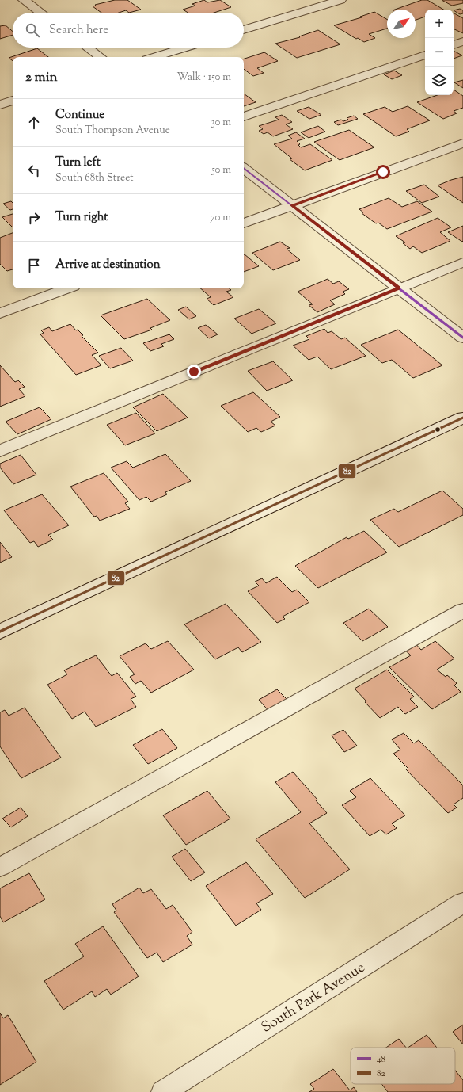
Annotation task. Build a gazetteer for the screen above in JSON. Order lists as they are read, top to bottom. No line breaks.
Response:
{"streets":{"street":["South Park Avenue"]},"lines":["transit line 48","transit line 82"],"legend":["48","82"],"north":"top right","page":{"map_buttons":["+","−"],"search":"Search here","heading":["2 min","Walk · 150 m"],"list":[["Continue","South Thompson Avenue","30 m"],["Turn left","South 68th Street","50 m"],["Turn right","70 m"],"Arrive at destination"]}}
